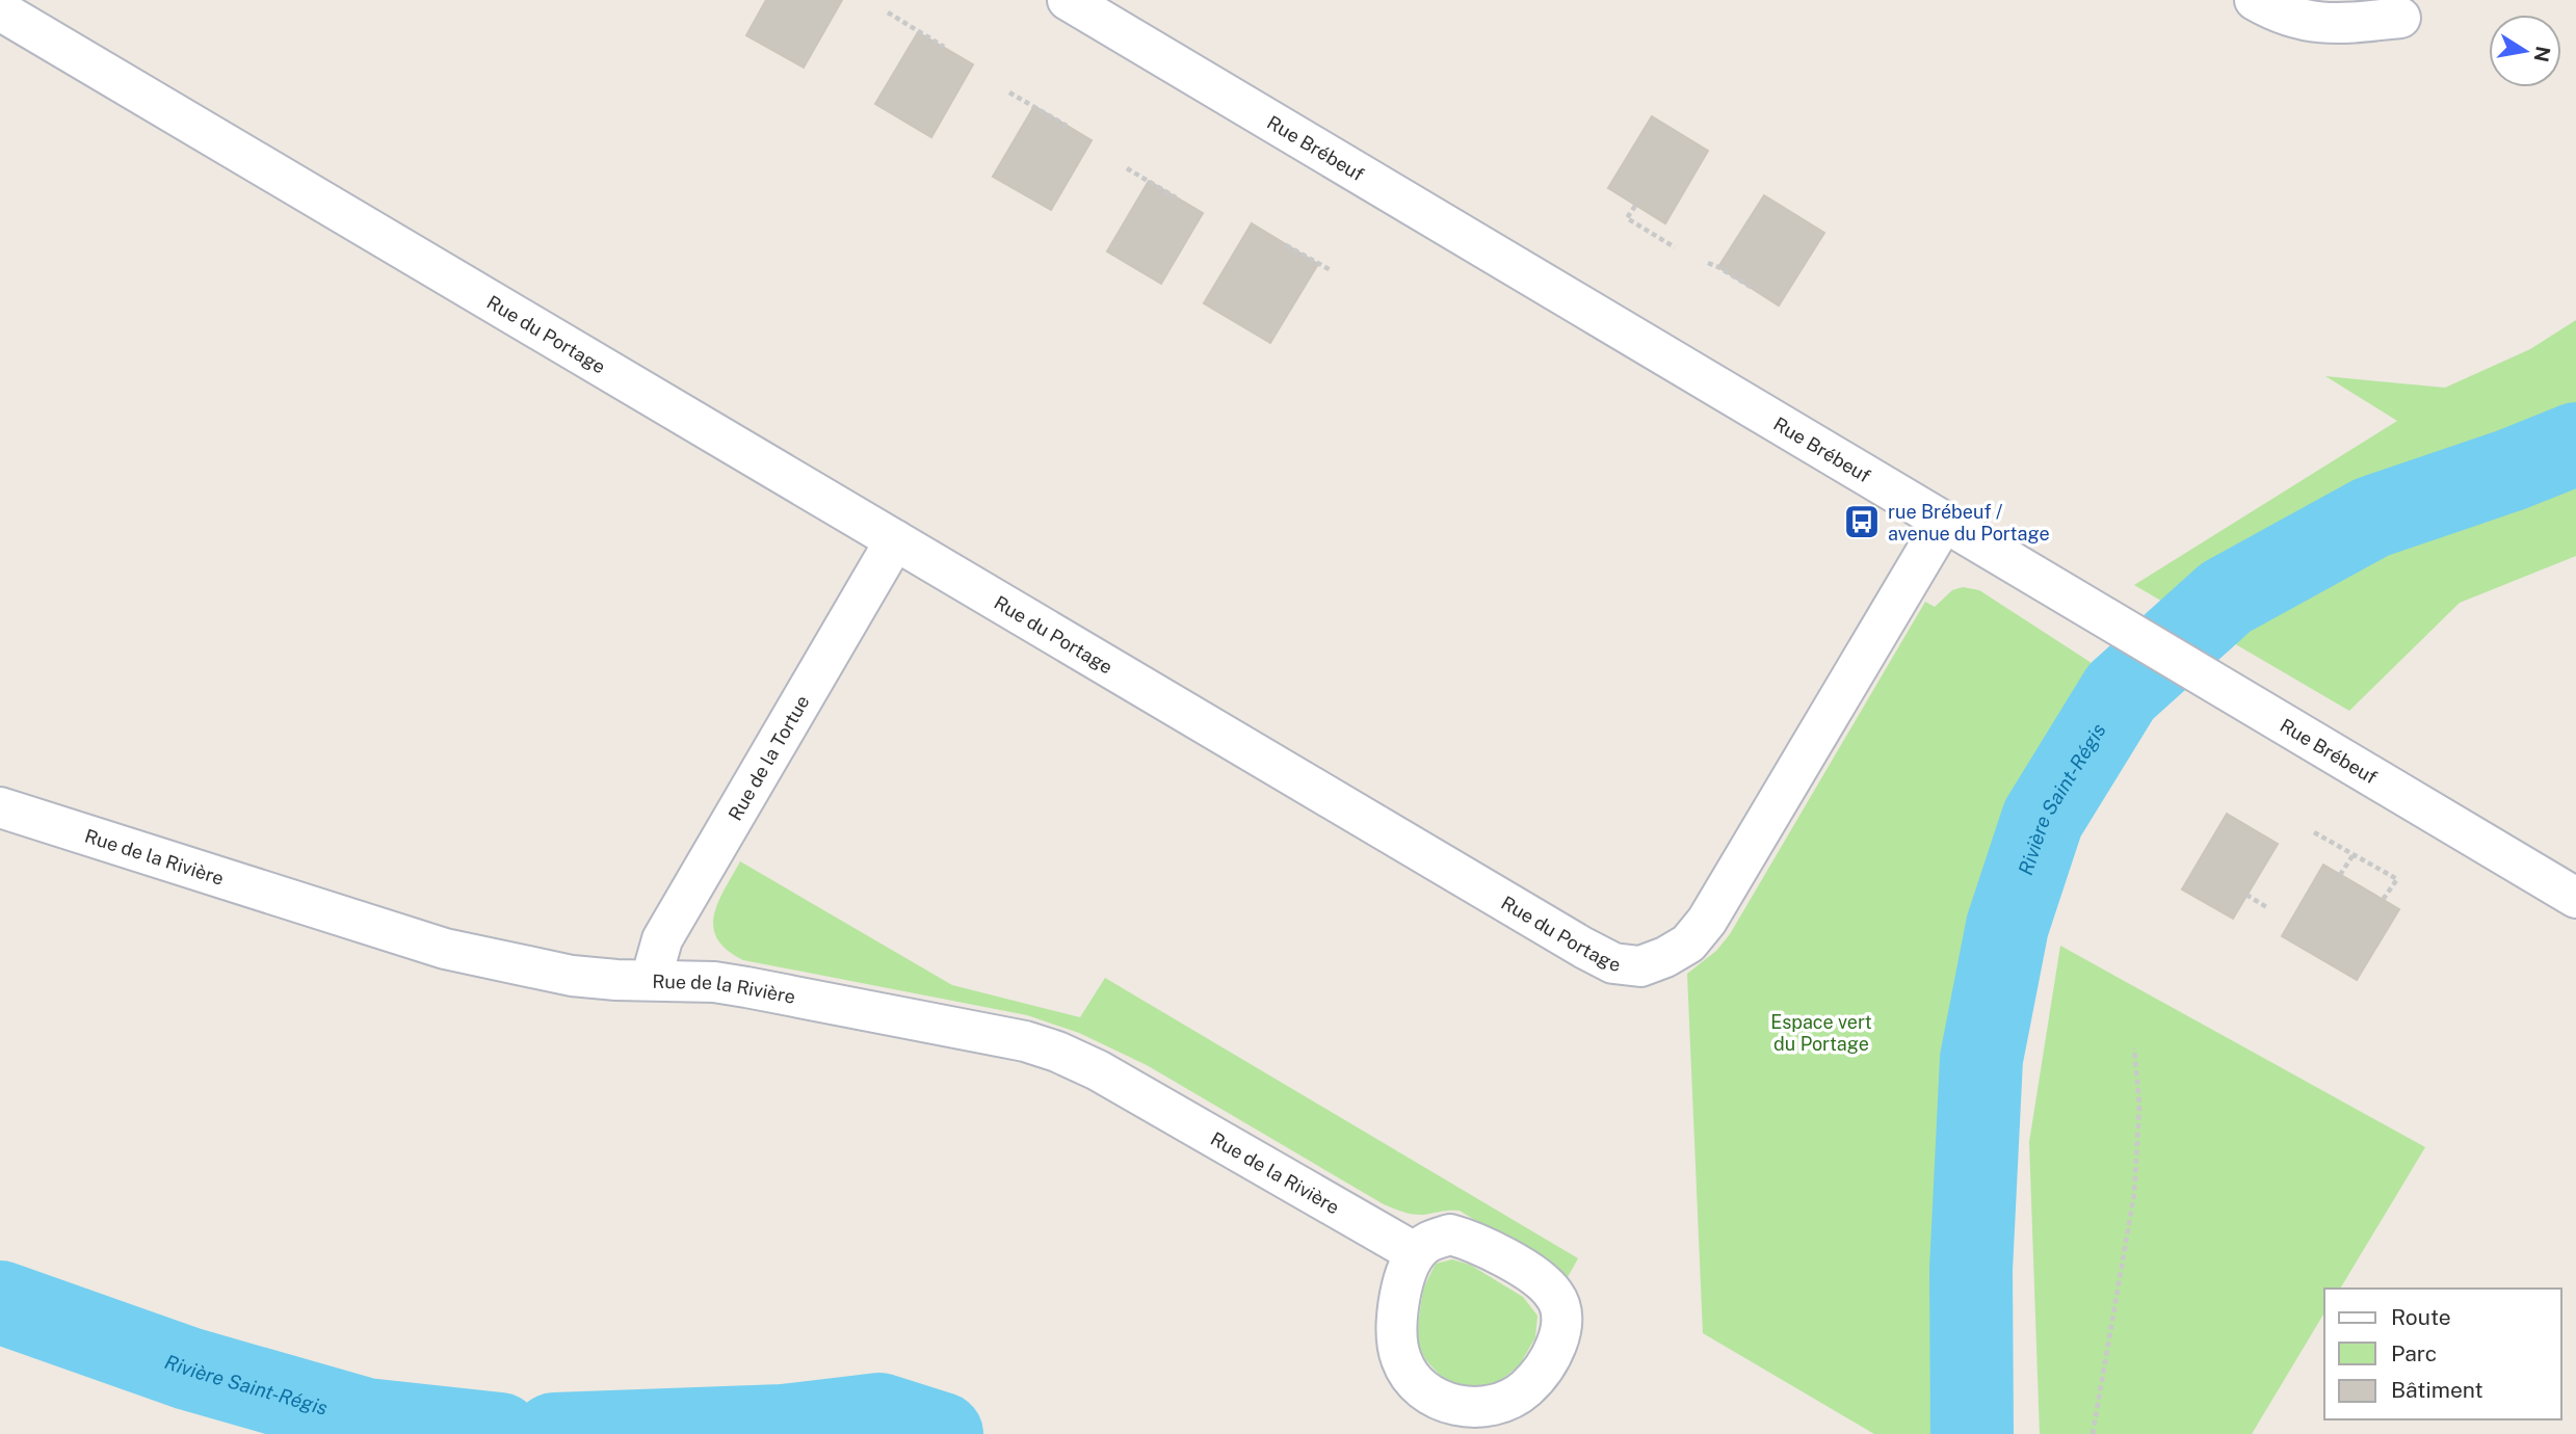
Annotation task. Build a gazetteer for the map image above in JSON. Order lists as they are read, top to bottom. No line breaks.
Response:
{"streets":{"street":["Rue Brébeuf","Rue du Portage","Rue de la Tortue","Rue de la Rivière"]},"crossings":[["Rue Brébeuf","Rue du Portage"],["Rue du Portage","Rue de la Tortue"],["Rue de la Tortue","Rue de la Rivière"]],"water":["Rivière Saint-Régis"],"parks":["Espace vert du Portage"],"places":{"bus stop":["rue Brébeuf / avenue du Portage"]},"legend":["Route","Parc","Bâtiment"],"north":"right"}
